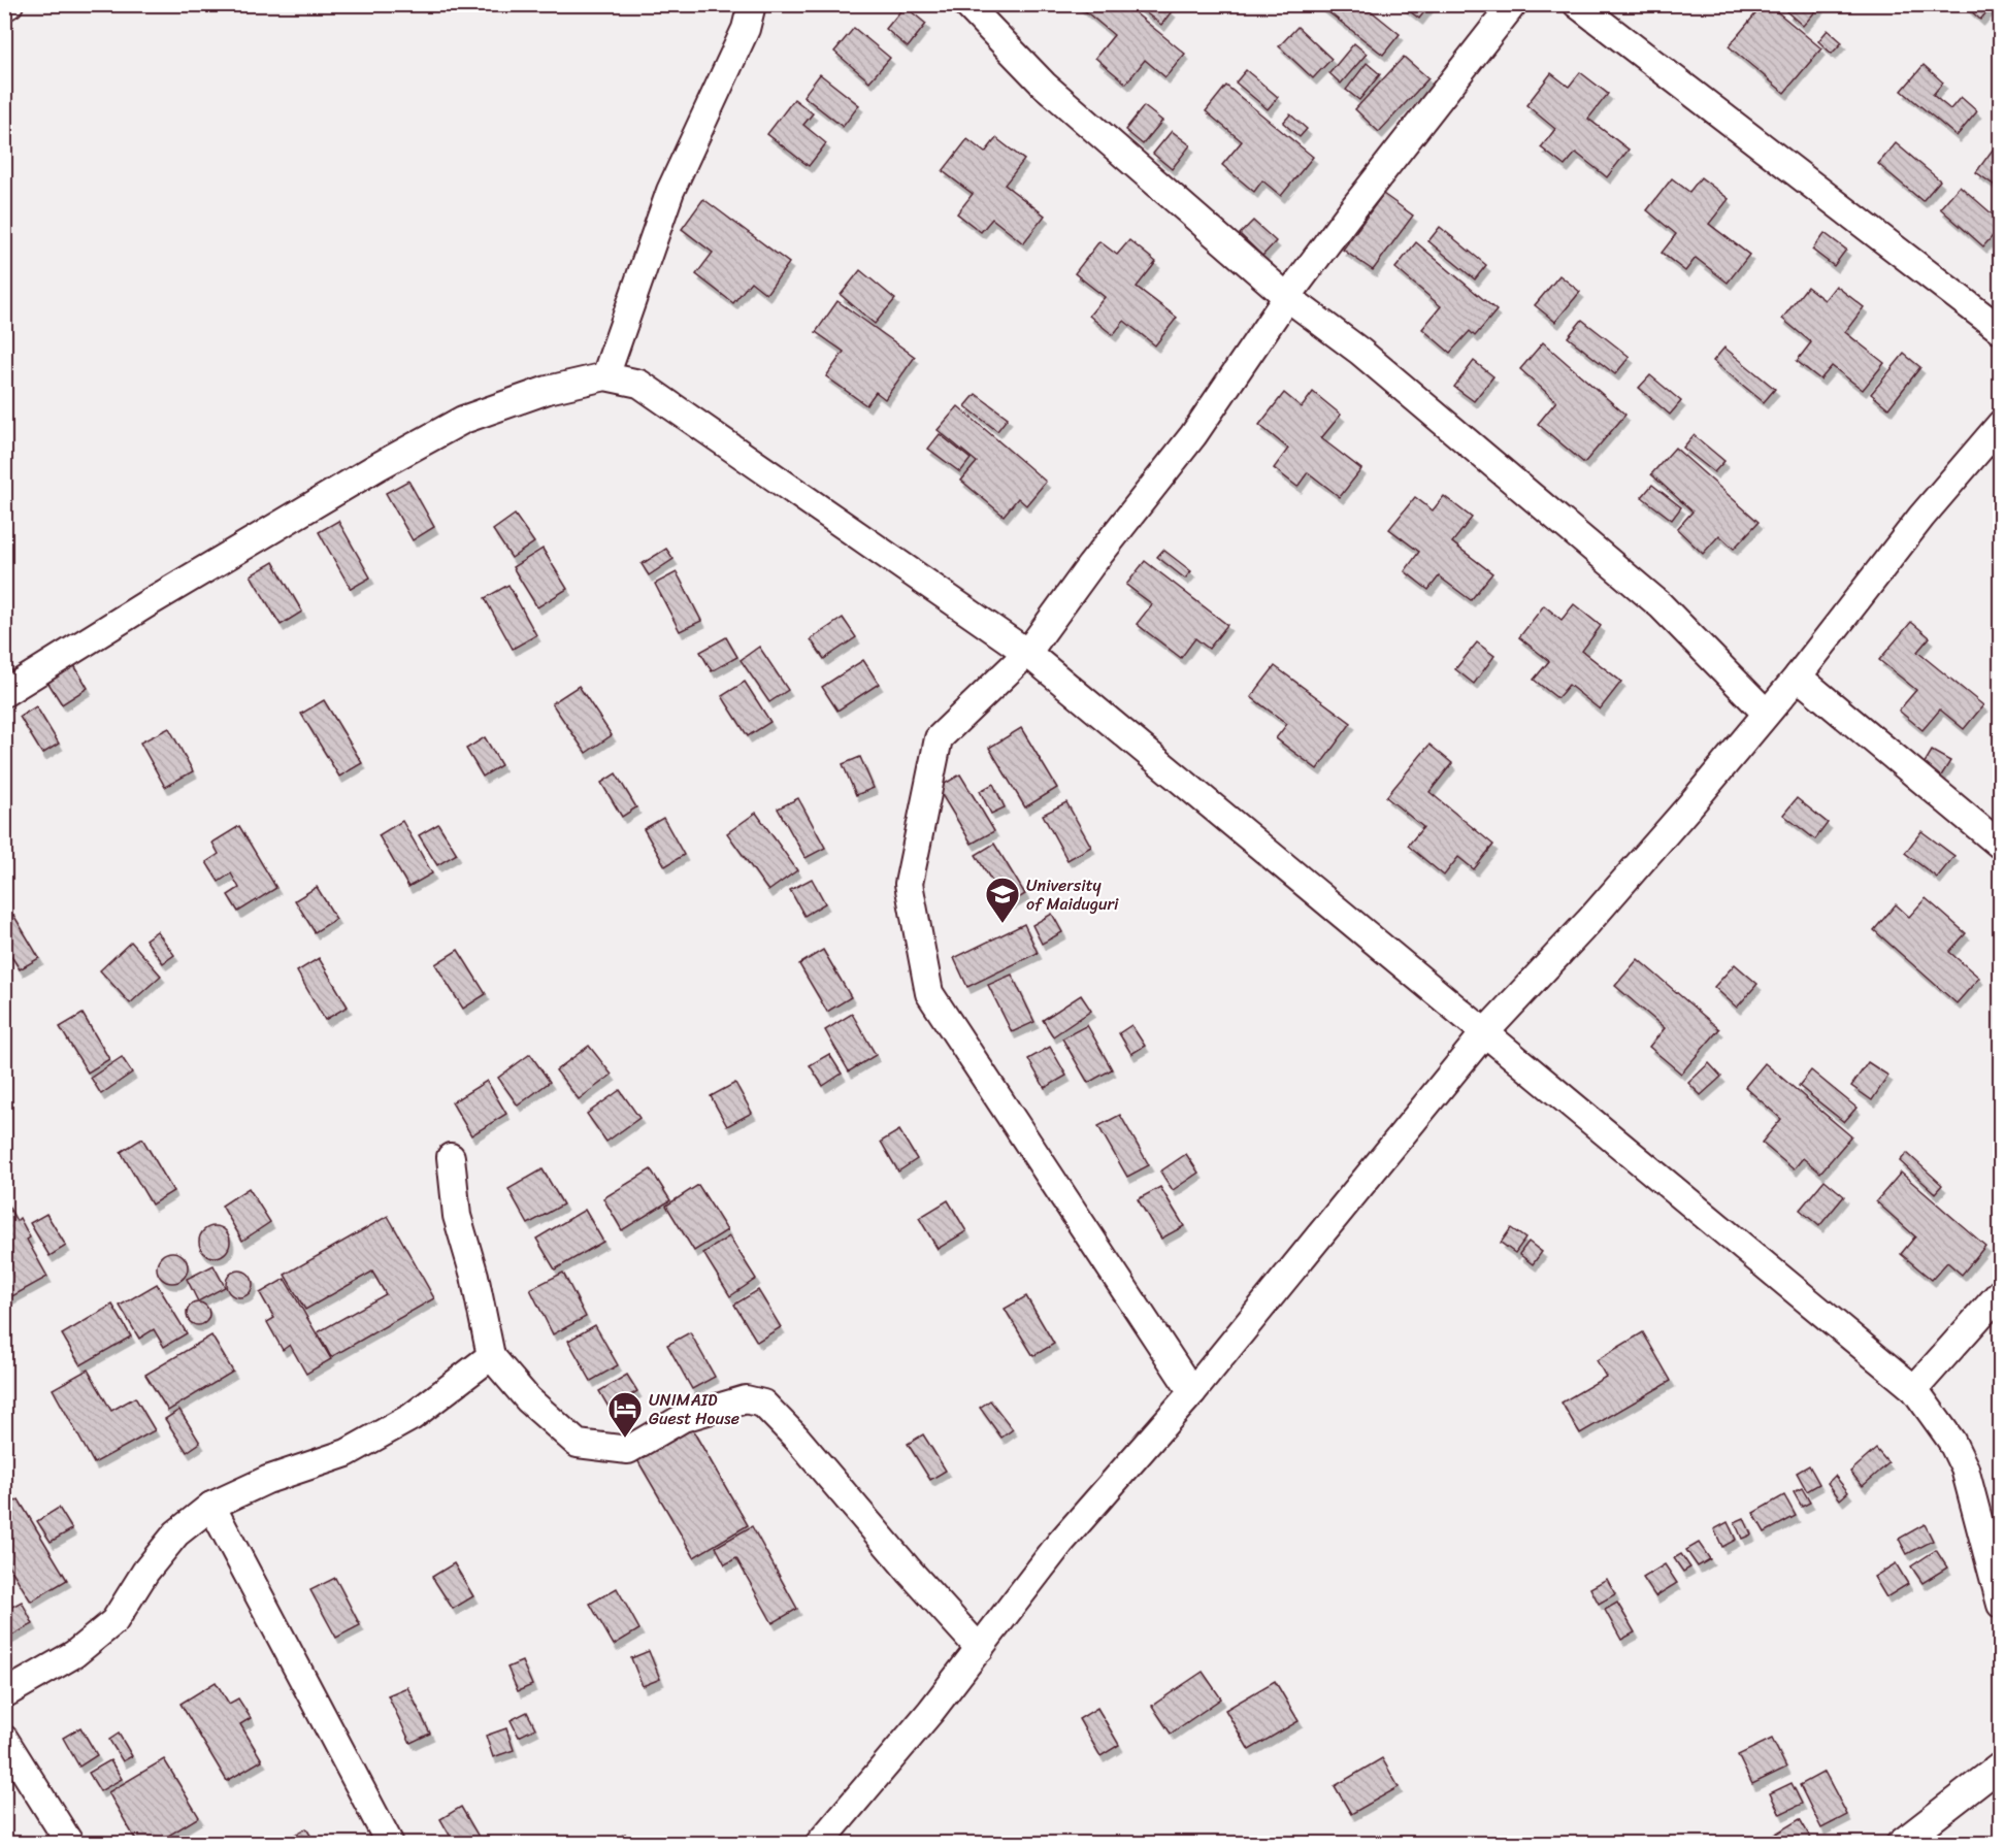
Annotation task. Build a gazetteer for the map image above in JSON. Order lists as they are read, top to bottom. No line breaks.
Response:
{"places":{"school or university":["University of Maiduguri"],"hotel":["UNIMAID Guest House"]}}
